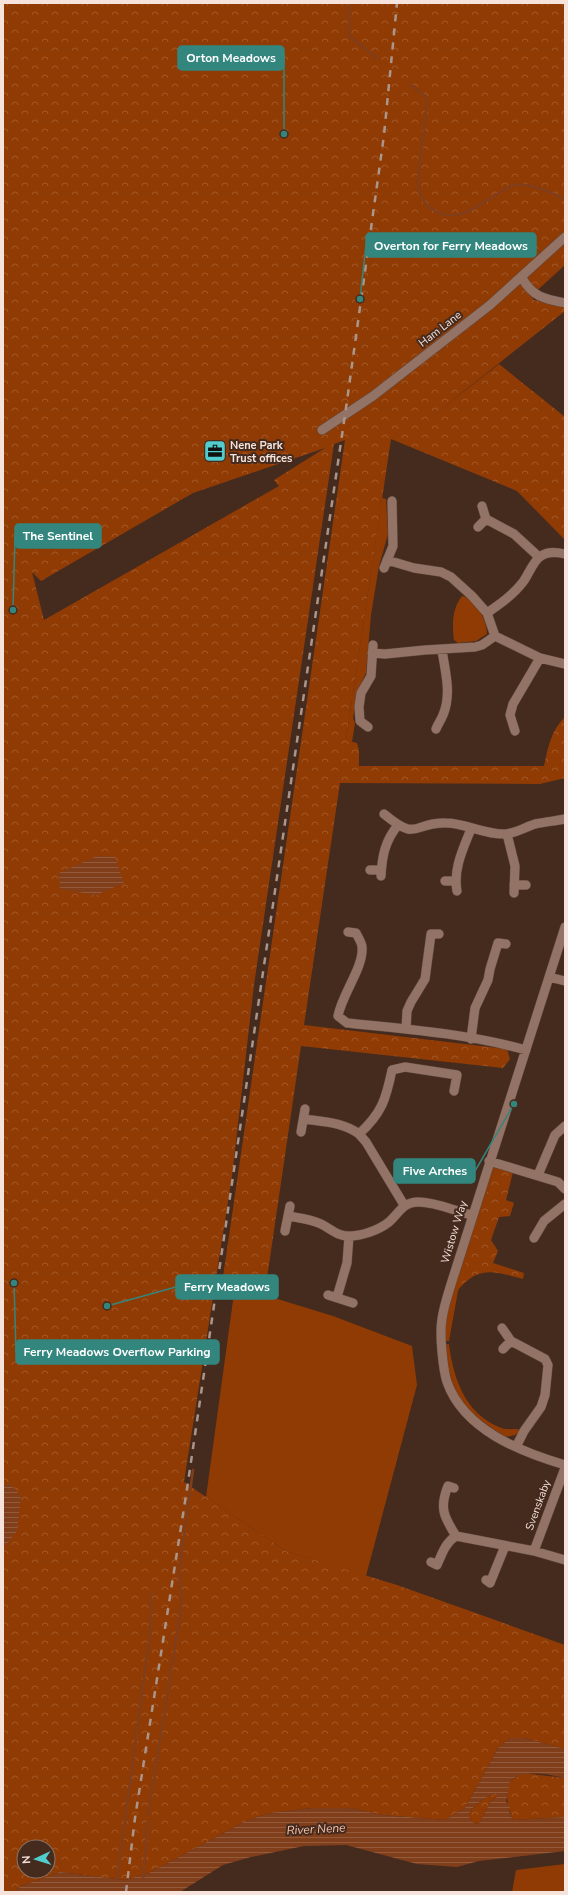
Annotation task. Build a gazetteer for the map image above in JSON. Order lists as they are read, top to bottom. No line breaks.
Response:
{"streets":{"street":["Ham Lane","Wistow Way","Svenskaby"]},"crossings":[["Wistow Way","Svenskaby"]],"water":["River Nene"],"places":{"other":["Orton Meadows","Overton for Ferry Meadows","The Sentinel","Five Arches","Ferry Meadows Overflow Parking","Ferry Meadows"],"office":["Nene Park Trust offices"]},"north":"left"}
